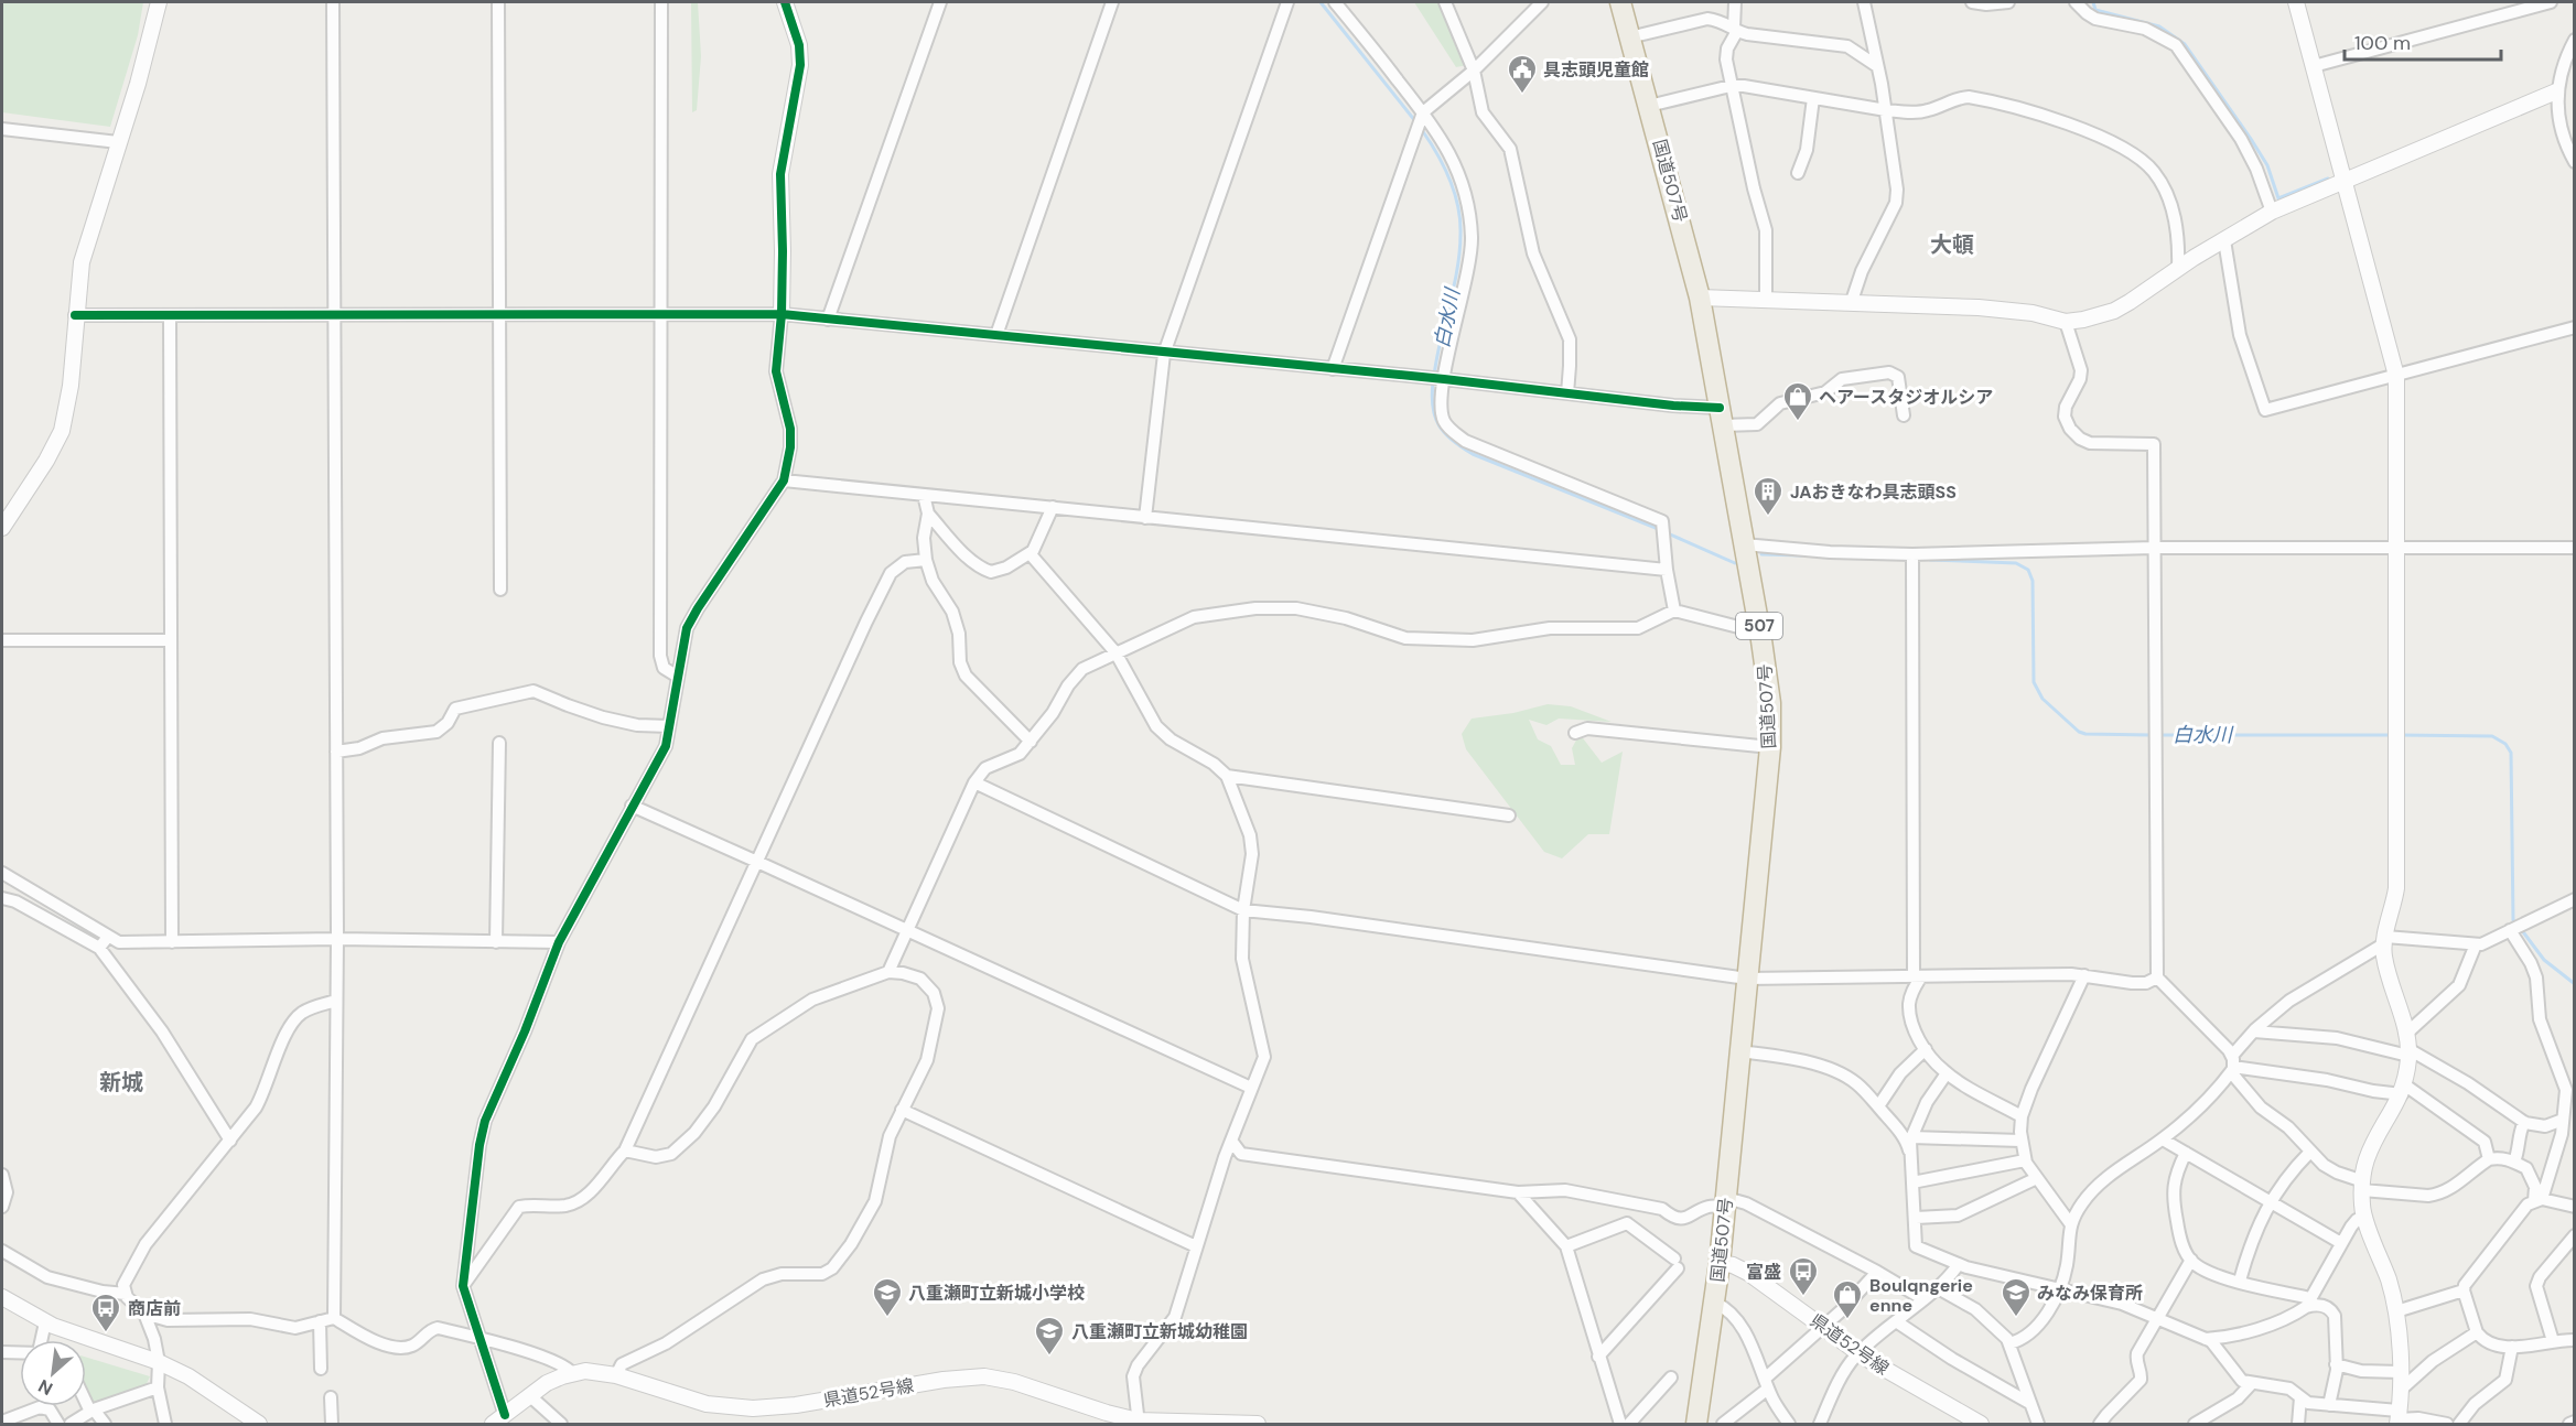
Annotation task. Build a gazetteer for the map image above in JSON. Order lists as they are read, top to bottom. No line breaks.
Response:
{"streets":{"highway":["国道507号","507"],"street":["県道52号線"]},"crossings":[["国道507号","県道52号線"]],"districts":["大頓","新城"],"water":["白水川"],"places":{"public building":["具志頭児童館"],"shop":["ヘアースタジオルシア","Boulqngerie enne"],"building":["JAおきなわ具志頭SS"],"bus stop":["富盛","商店前"],"school or university":["八重瀬町立新城小学校","みなみ保育所","八重瀬町立新城幼稚園"]},"scale_bar":"100 m","north":"bottom left"}
